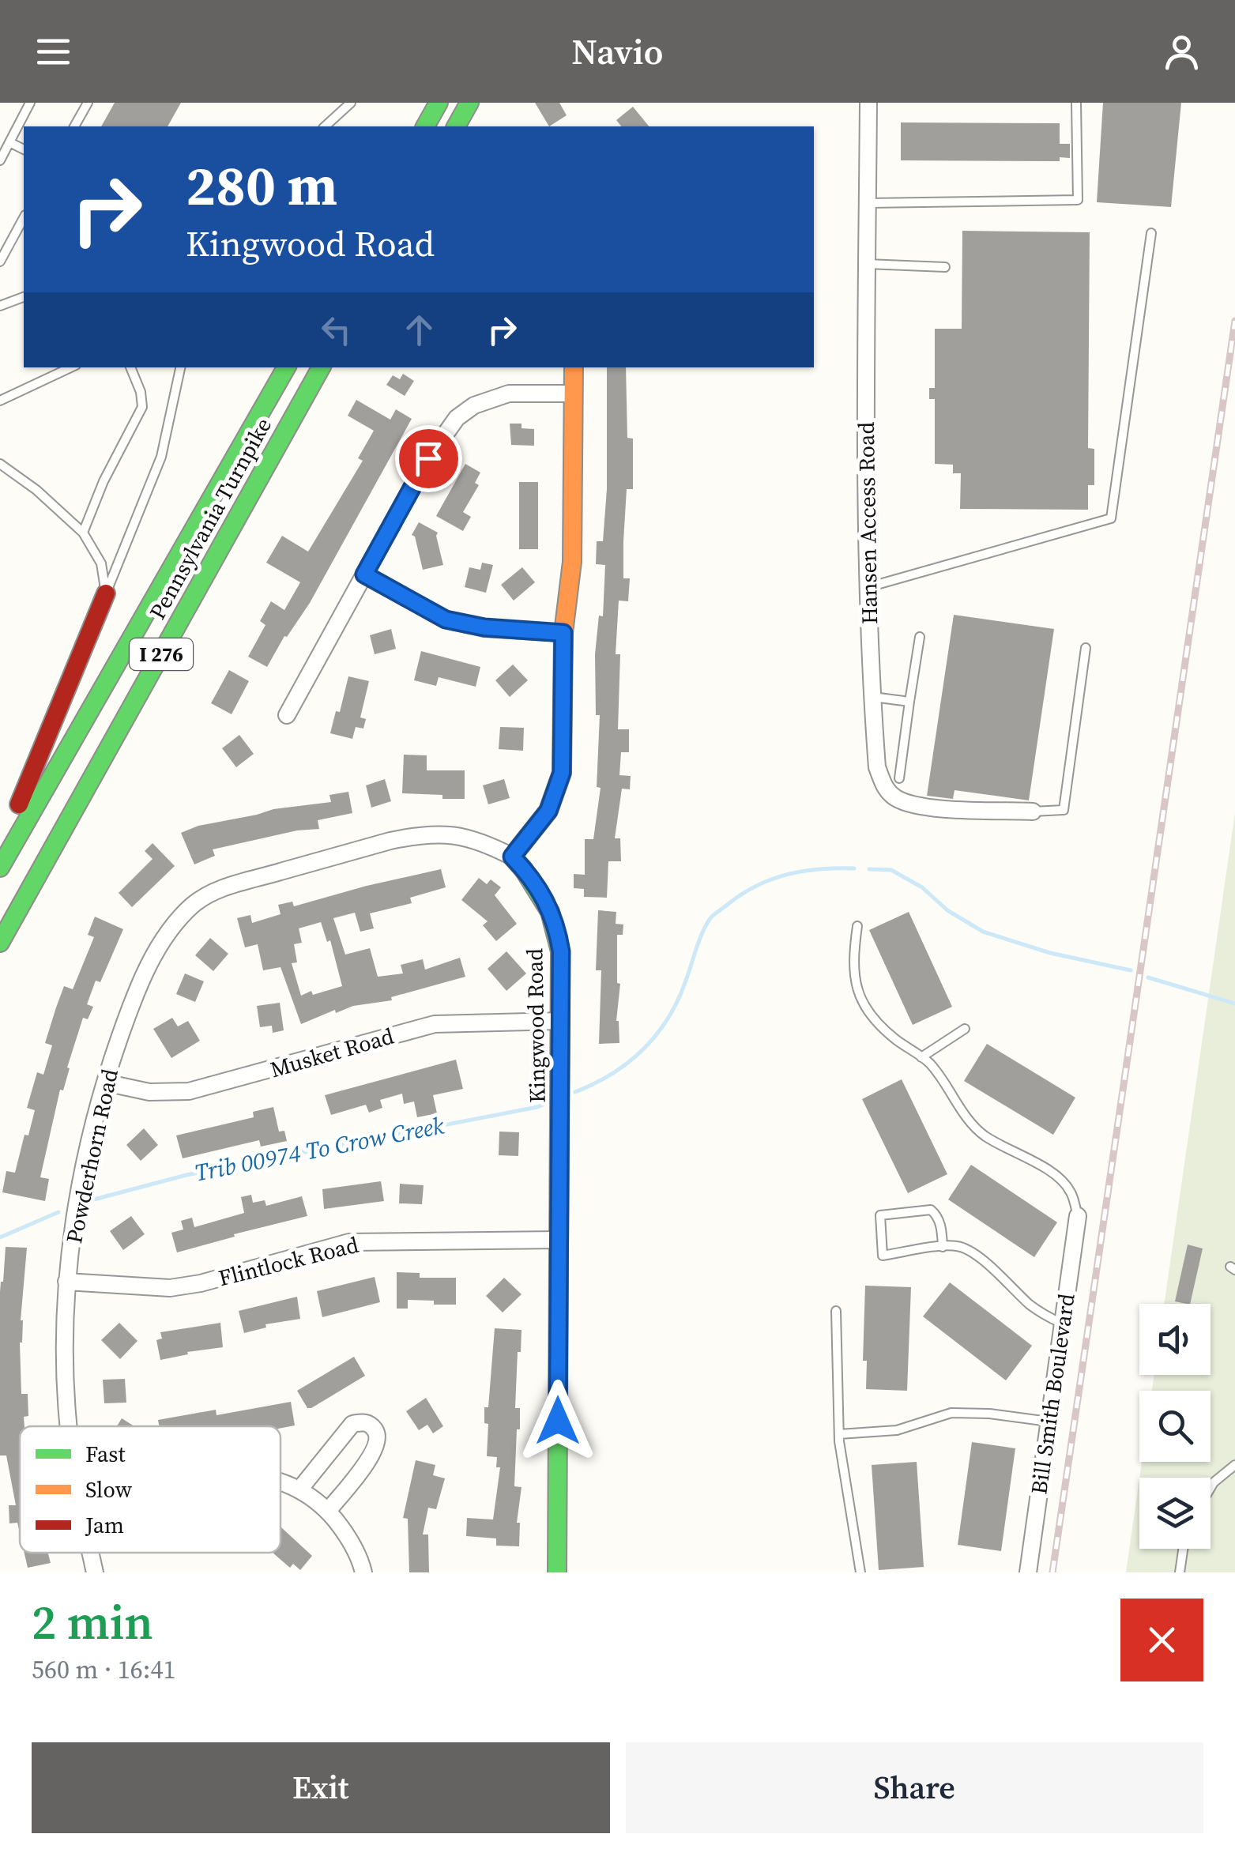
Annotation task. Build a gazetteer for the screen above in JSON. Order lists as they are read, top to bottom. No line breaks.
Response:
{"streets":{"main road":["Pennsylvania Turnpike","I 276","Kingwood Road"],"street":["Hansen Access Road","Musket Road","Powderhorn Road","Flintlock Road","Bill Smith Boulevard"]},"crossings":[["Kingwood Road","Musket Road"],["Kingwood Road","Powderhorn Road"],["Kingwood Road","Flintlock Road"],["Musket Road","Powderhorn Road"],["Powderhorn Road","Flintlock Road"]],"water":["Trib 00974 To Crow Creek"],"legend":["Fast","Slow","Jam"],"page":{"header":"Navio","turn":["280 m","Kingwood Road"],"heading":["2 min","560 m · 16:41"],"buttons":["Exit","Share"]}}
